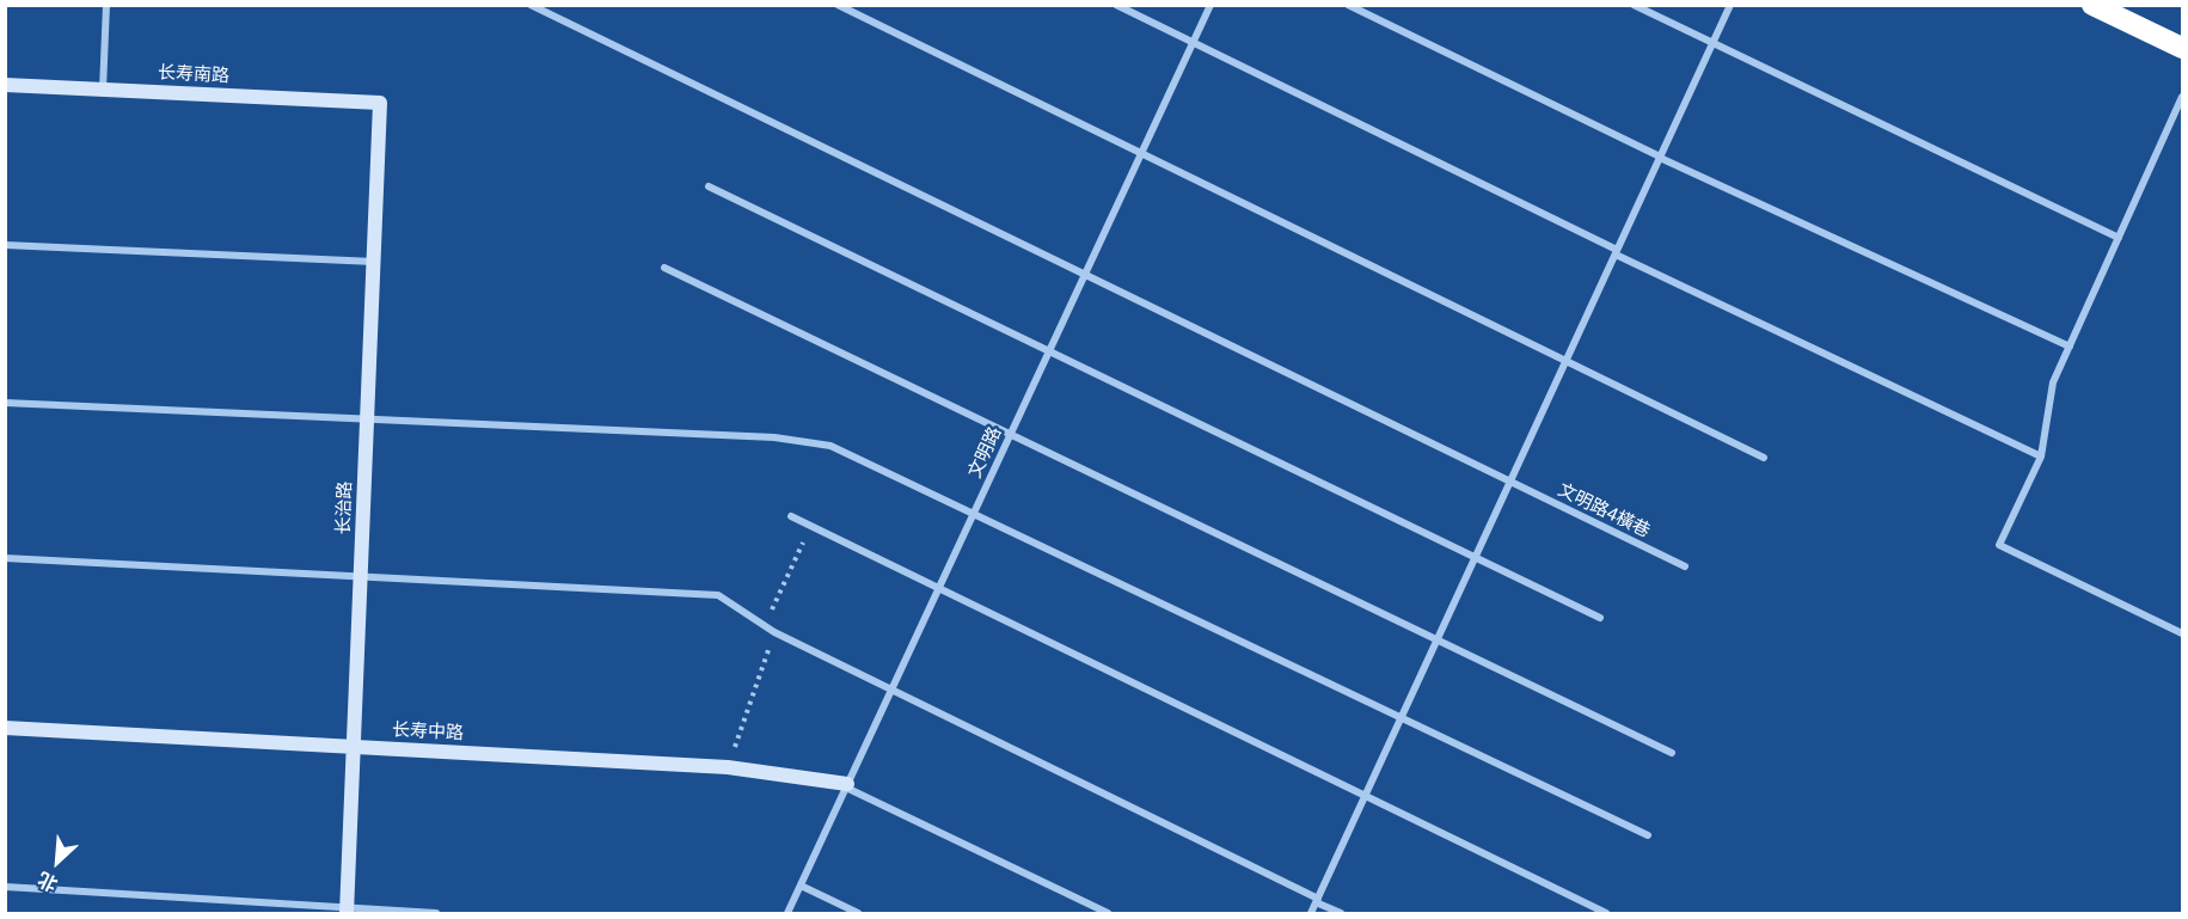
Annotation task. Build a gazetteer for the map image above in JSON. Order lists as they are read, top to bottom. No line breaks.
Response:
{"streets":{"street":["长寿南路","文明路","长治路","文明路4橫巷","长寿中路"]},"crossings":[["长寿南路","长治路"],["文明路","文明路4橫巷"],["文明路","长寿中路"],["长治路","长寿中路"]],"north":"bottom left"}
